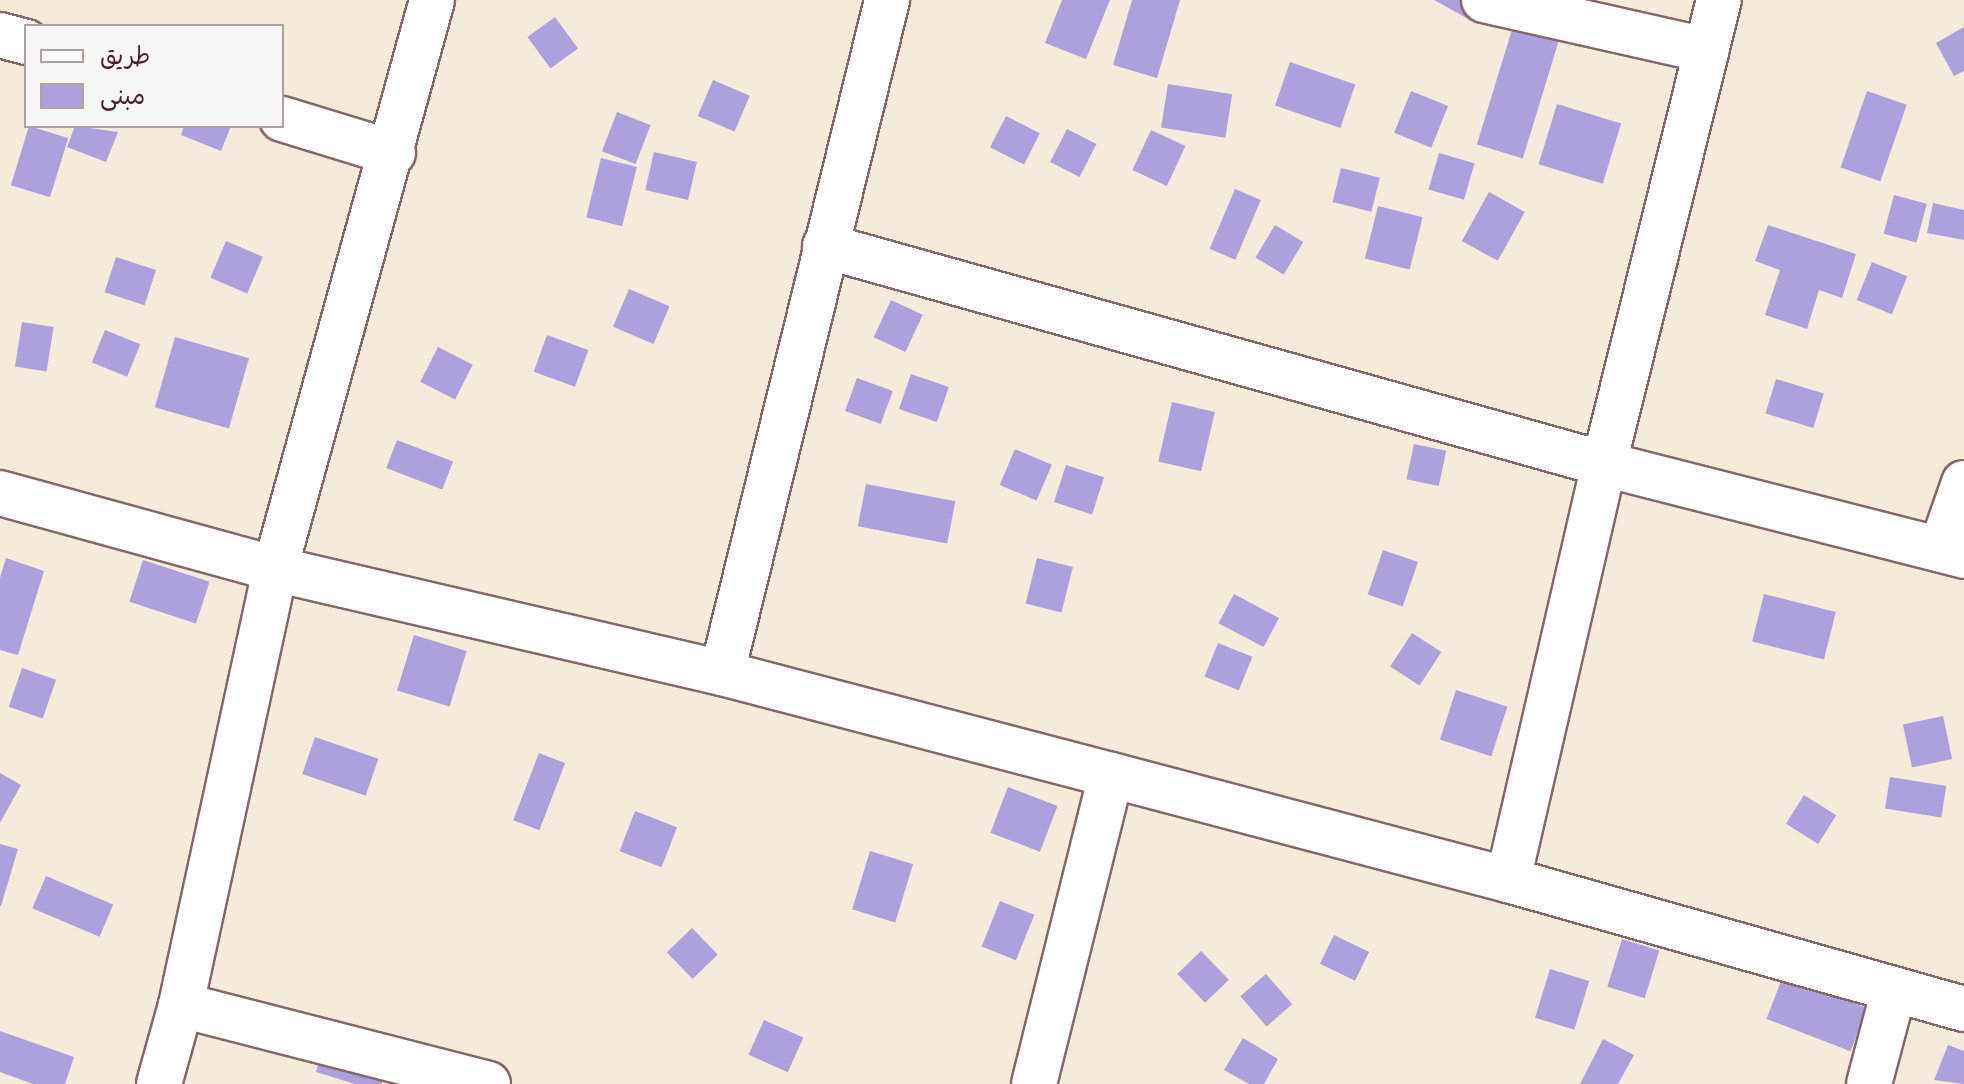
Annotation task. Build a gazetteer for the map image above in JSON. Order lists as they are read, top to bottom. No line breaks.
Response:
{"legend":["طريق","مبنى"]}
